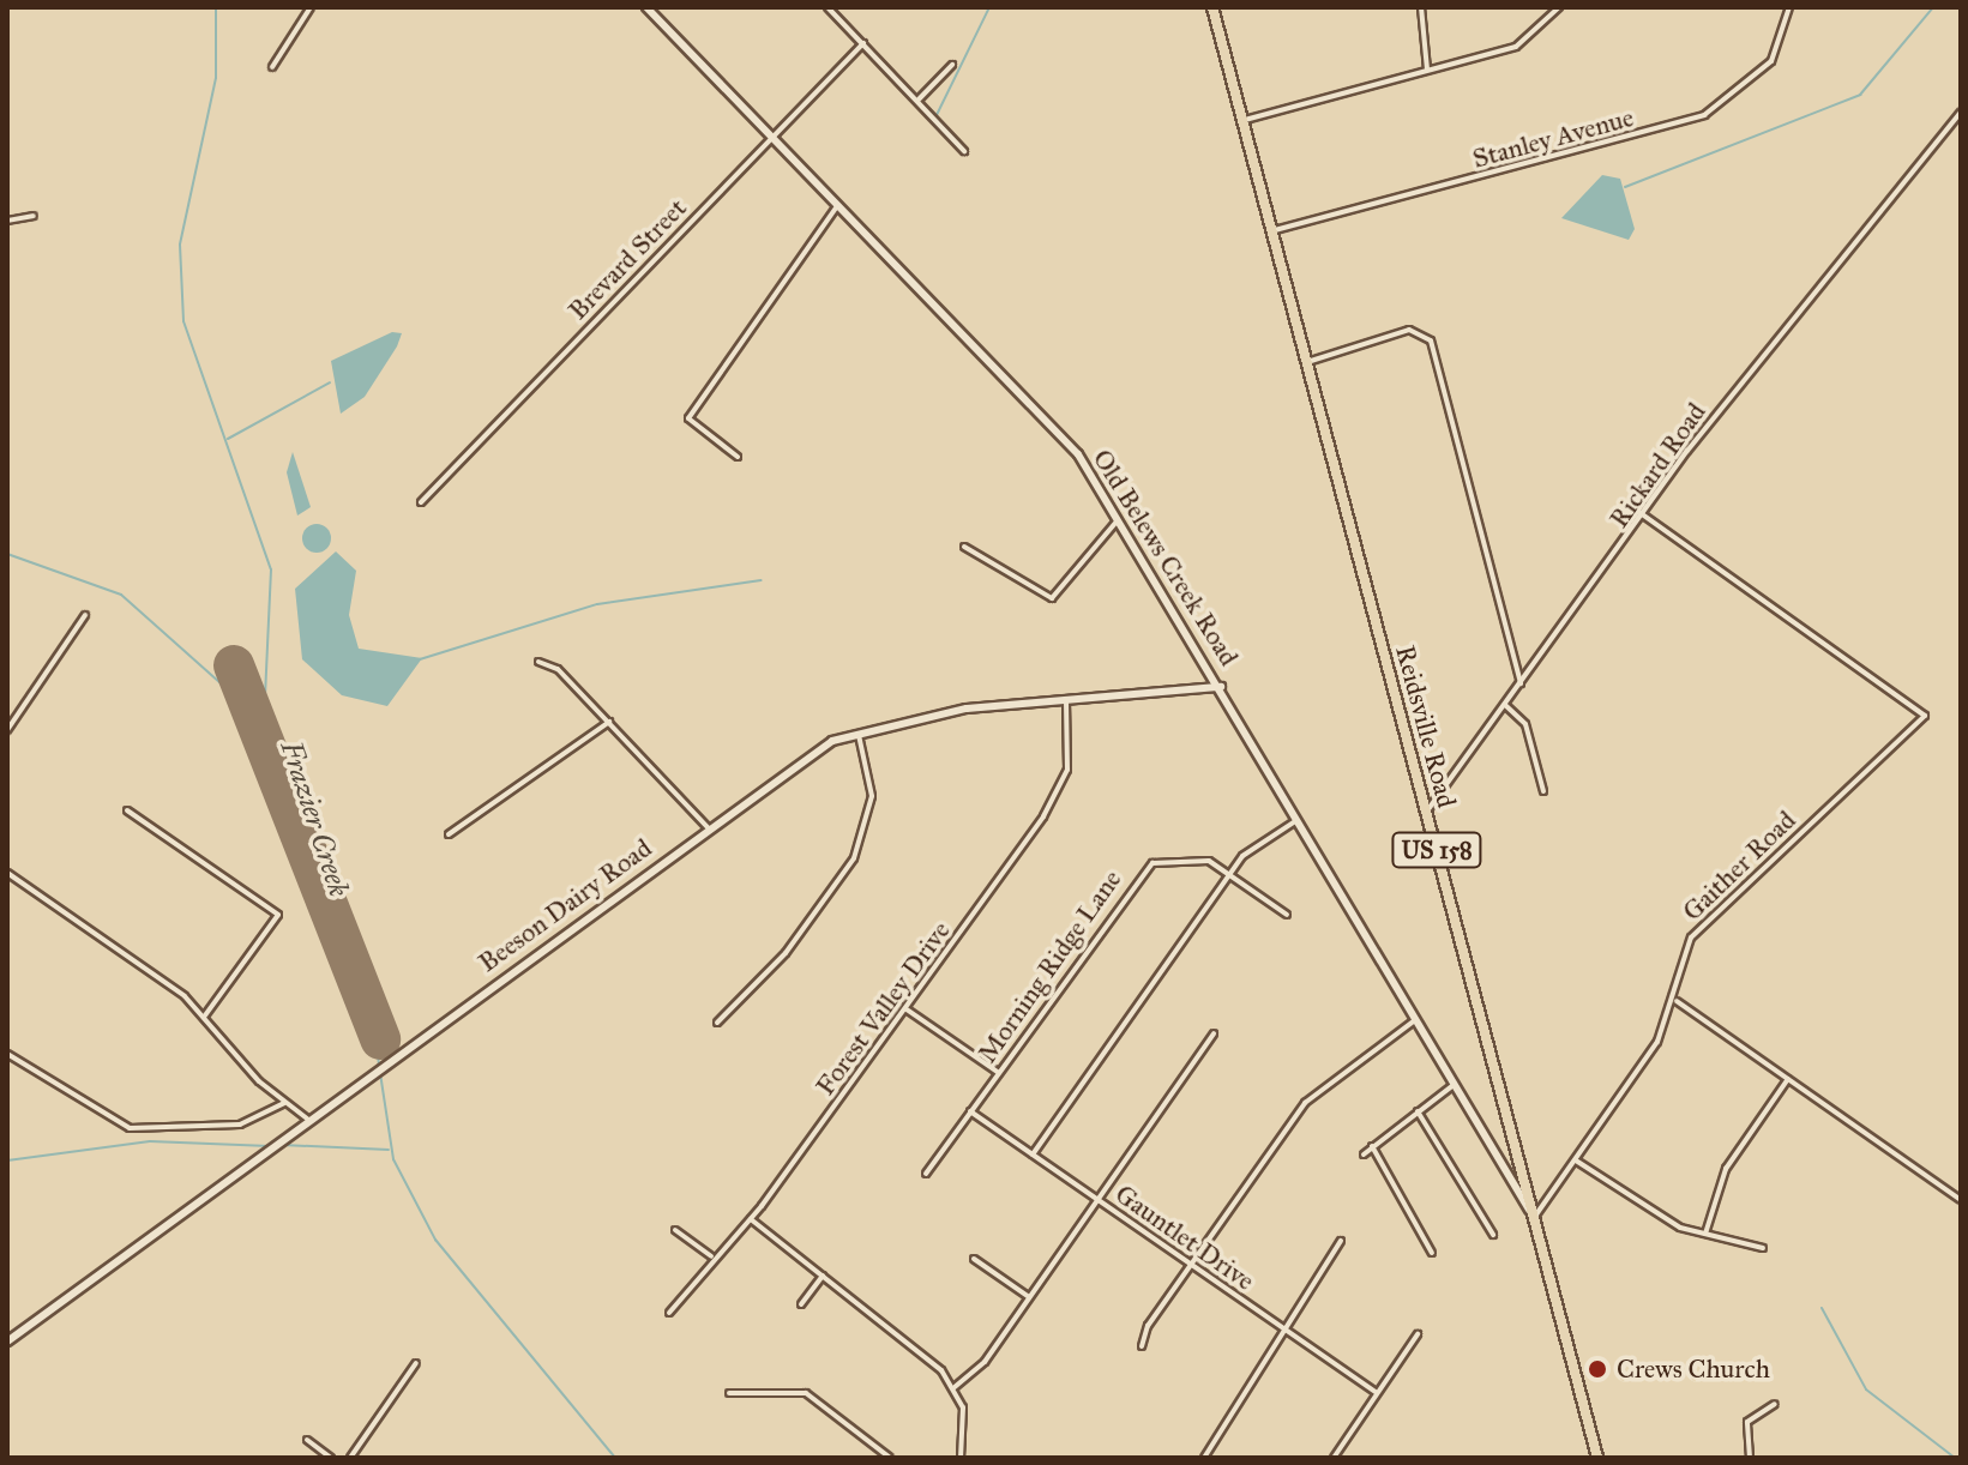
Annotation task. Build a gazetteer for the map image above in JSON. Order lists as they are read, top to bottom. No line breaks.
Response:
{"streets":{"highway":["Reidsville Road","US 158"],"street":["Stanley Avenue","Brevard Street","Rickard Road","Old Belews Creek Road","Gaither Road","Beeson Dairy Road","Morning Ridge Lane","Forest Valley Drive","Gauntlet Drive"]},"crossings":[["Stanley Avenue","Reidsville Road"],["Brevard Street","Old Belews Creek Road"],["Rickard Road","Reidsville Road"],["Rickard Road","Gaither Road"],["Old Belews Creek Road","Reidsville Road"],["Old Belews Creek Road","Gaither Road"],["Old Belews Creek Road","Beeson Dairy Road"],["Reidsville Road","Gaither Road"],["Beeson Dairy Road","Forest Valley Drive"],["Morning Ridge Lane","Gauntlet Drive"]],"water":["Frazier Creek"],"places":["Crews Church"]}
